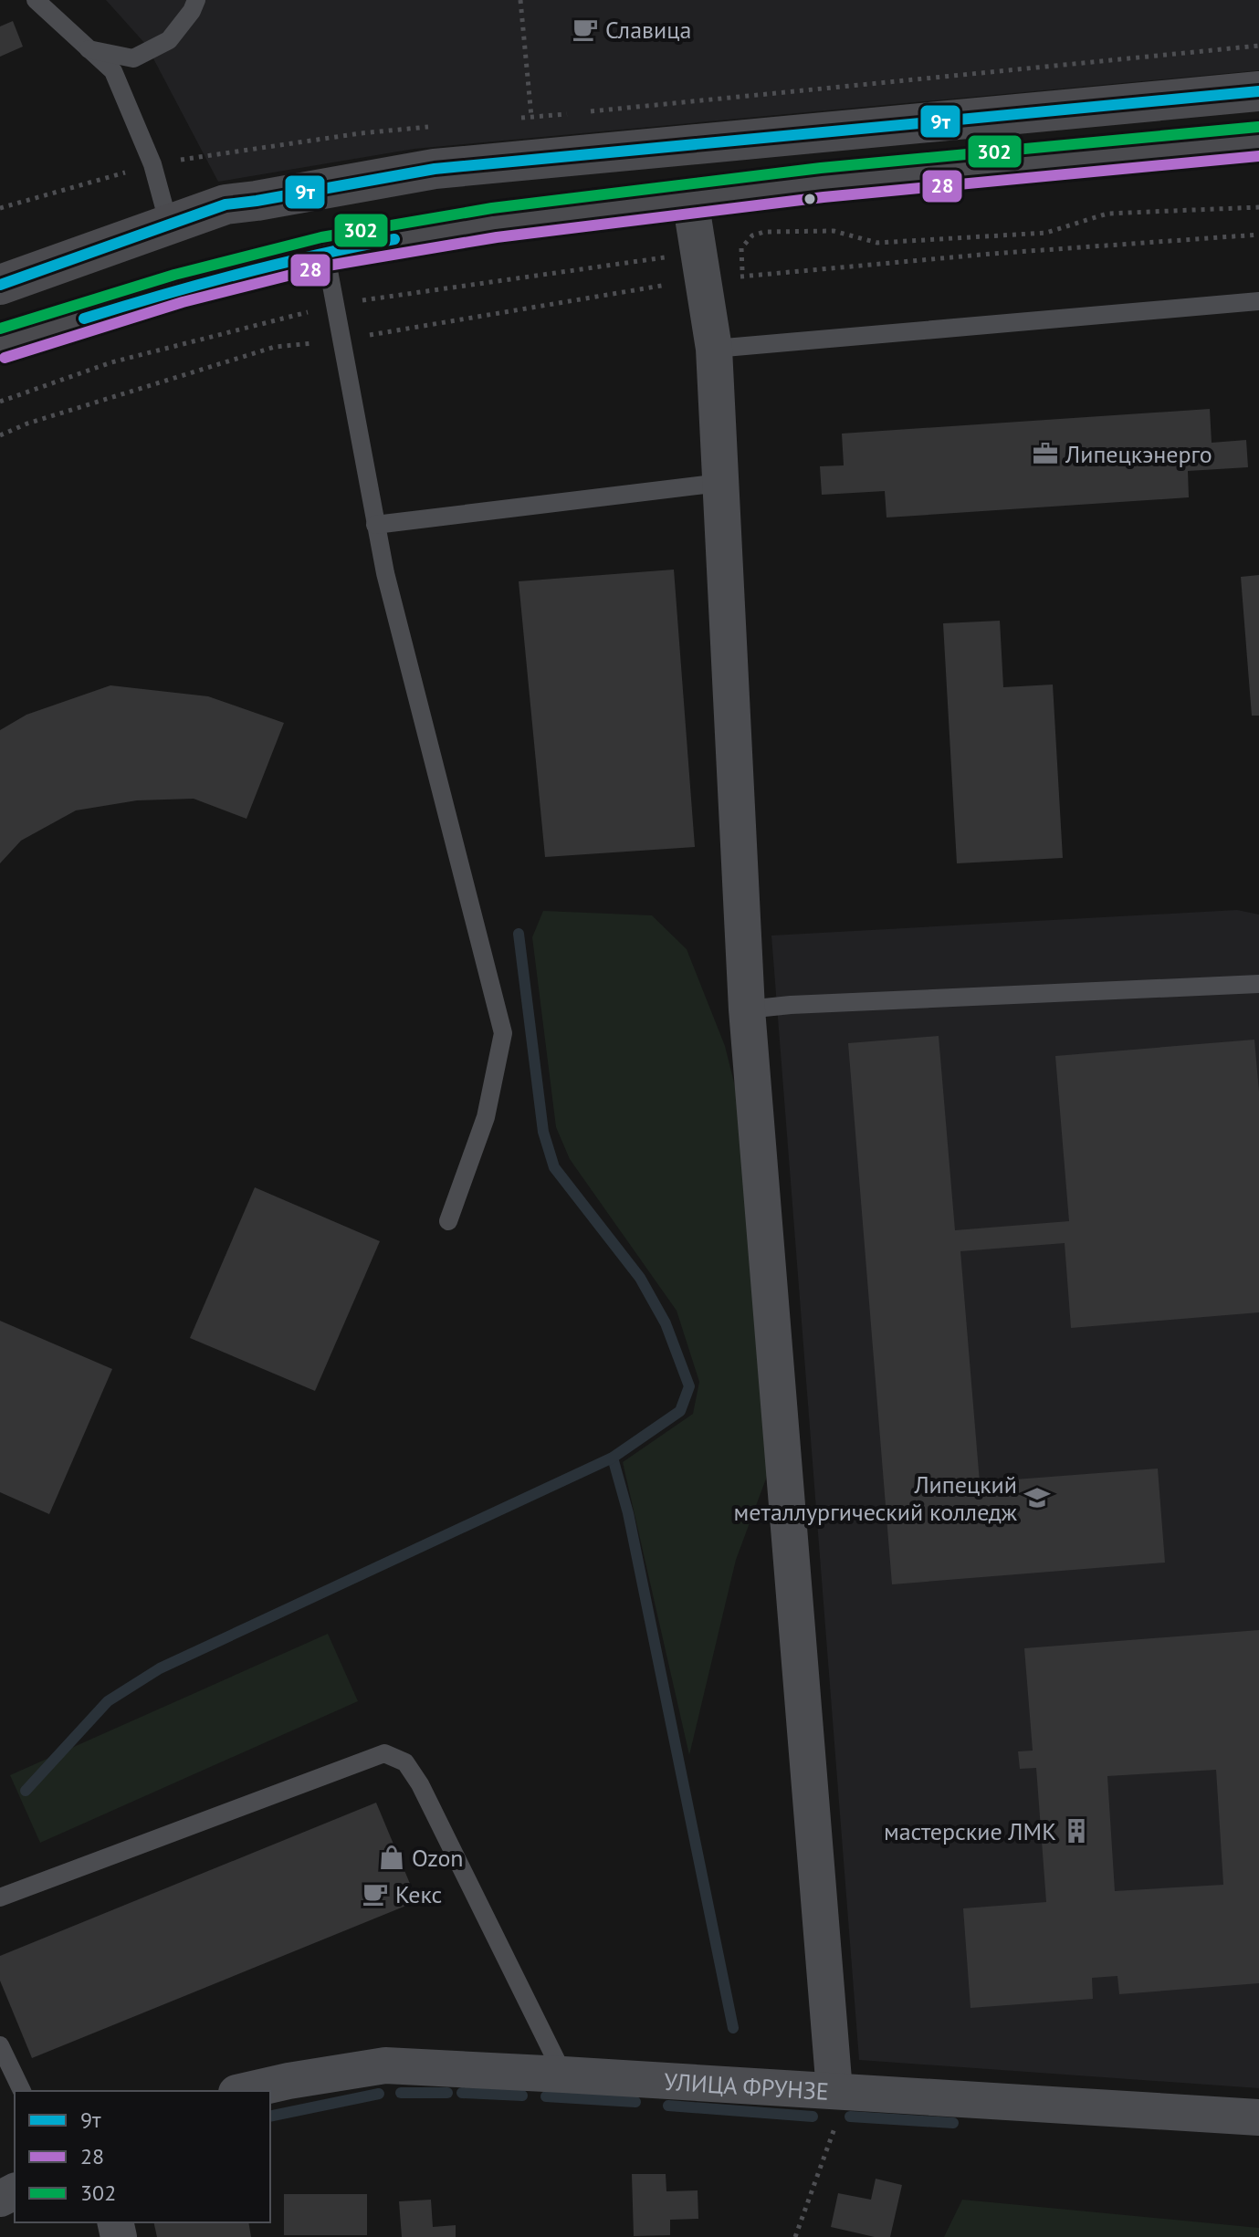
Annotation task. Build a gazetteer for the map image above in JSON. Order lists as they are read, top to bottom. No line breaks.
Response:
{"streets":{"street":["УЛИЦА ФРУНЗЕ"]},"places":{"cafe":["Славица","Кекс"],"office":["Липецкэнерго"],"school or university":["Липецкий металлургический колледж"],"building":["мастерские ЛМК"],"shop":["Ozon"]},"lines":["transit line 9т","transit line 302","transit line 28"],"legend":["9т","28","302"]}
